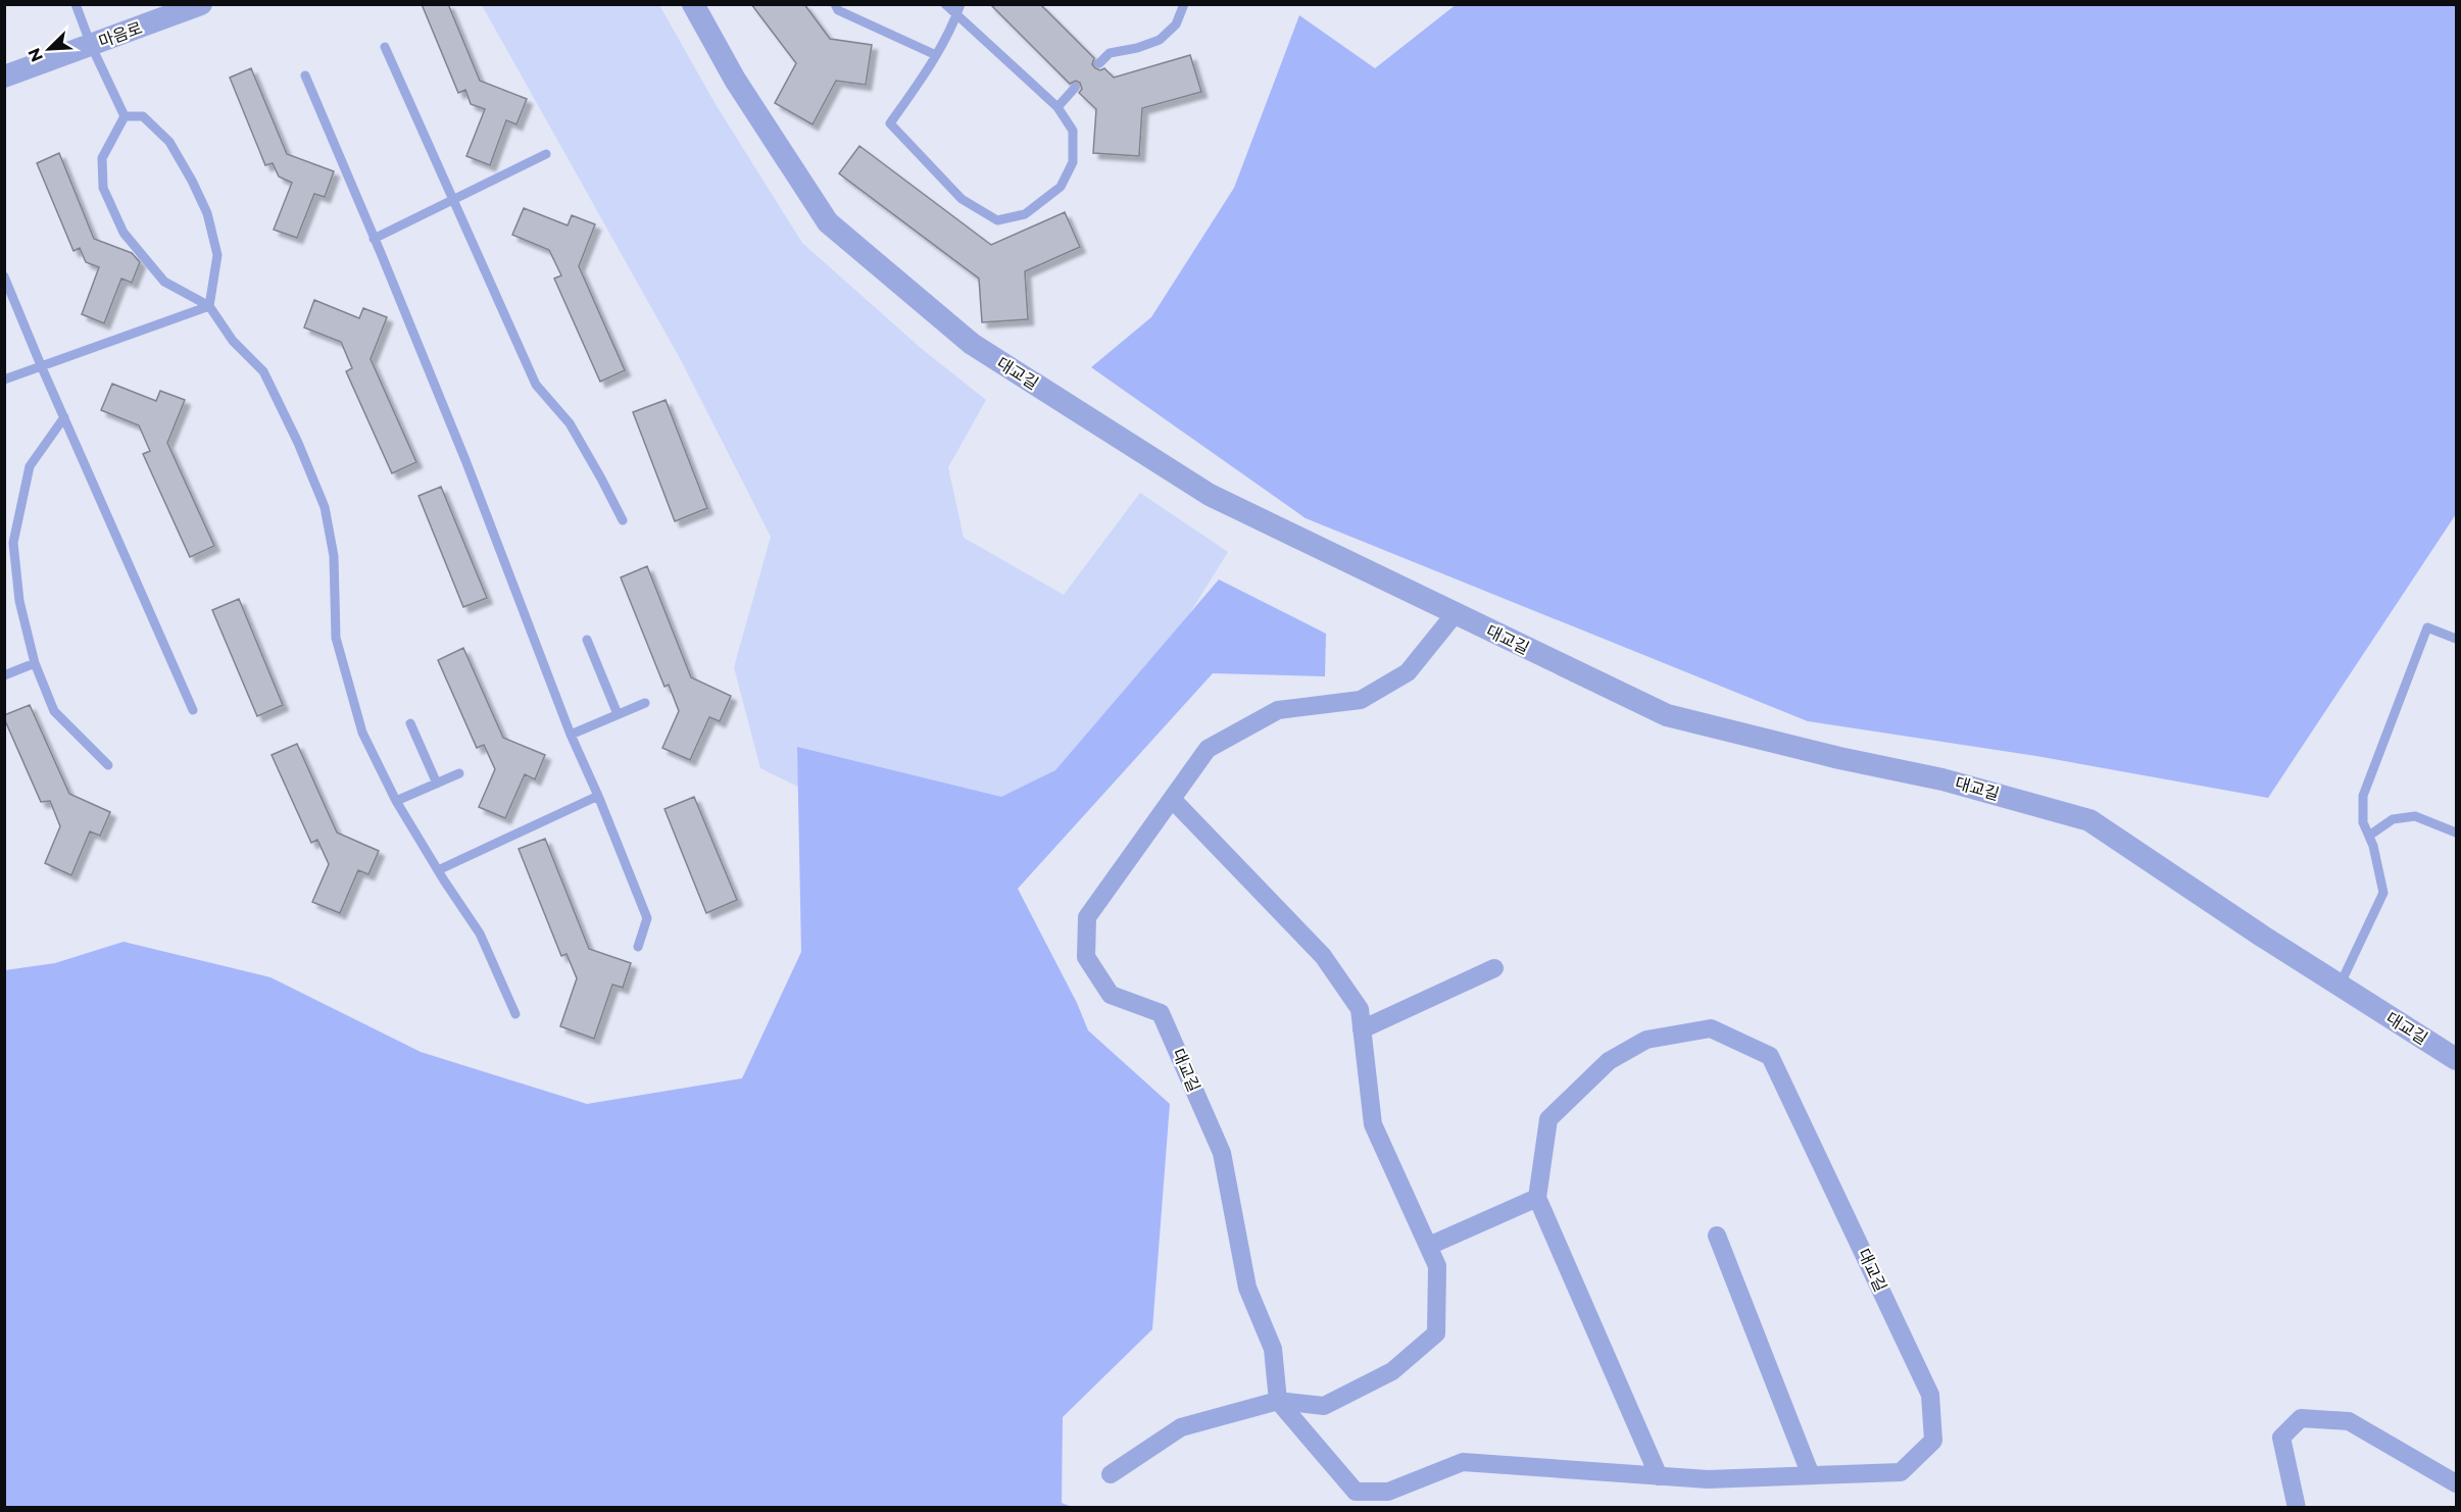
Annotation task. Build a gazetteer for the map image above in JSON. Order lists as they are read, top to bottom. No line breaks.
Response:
{"streets":{"street":["마음로","대교길"]},"north":"bottom left"}
